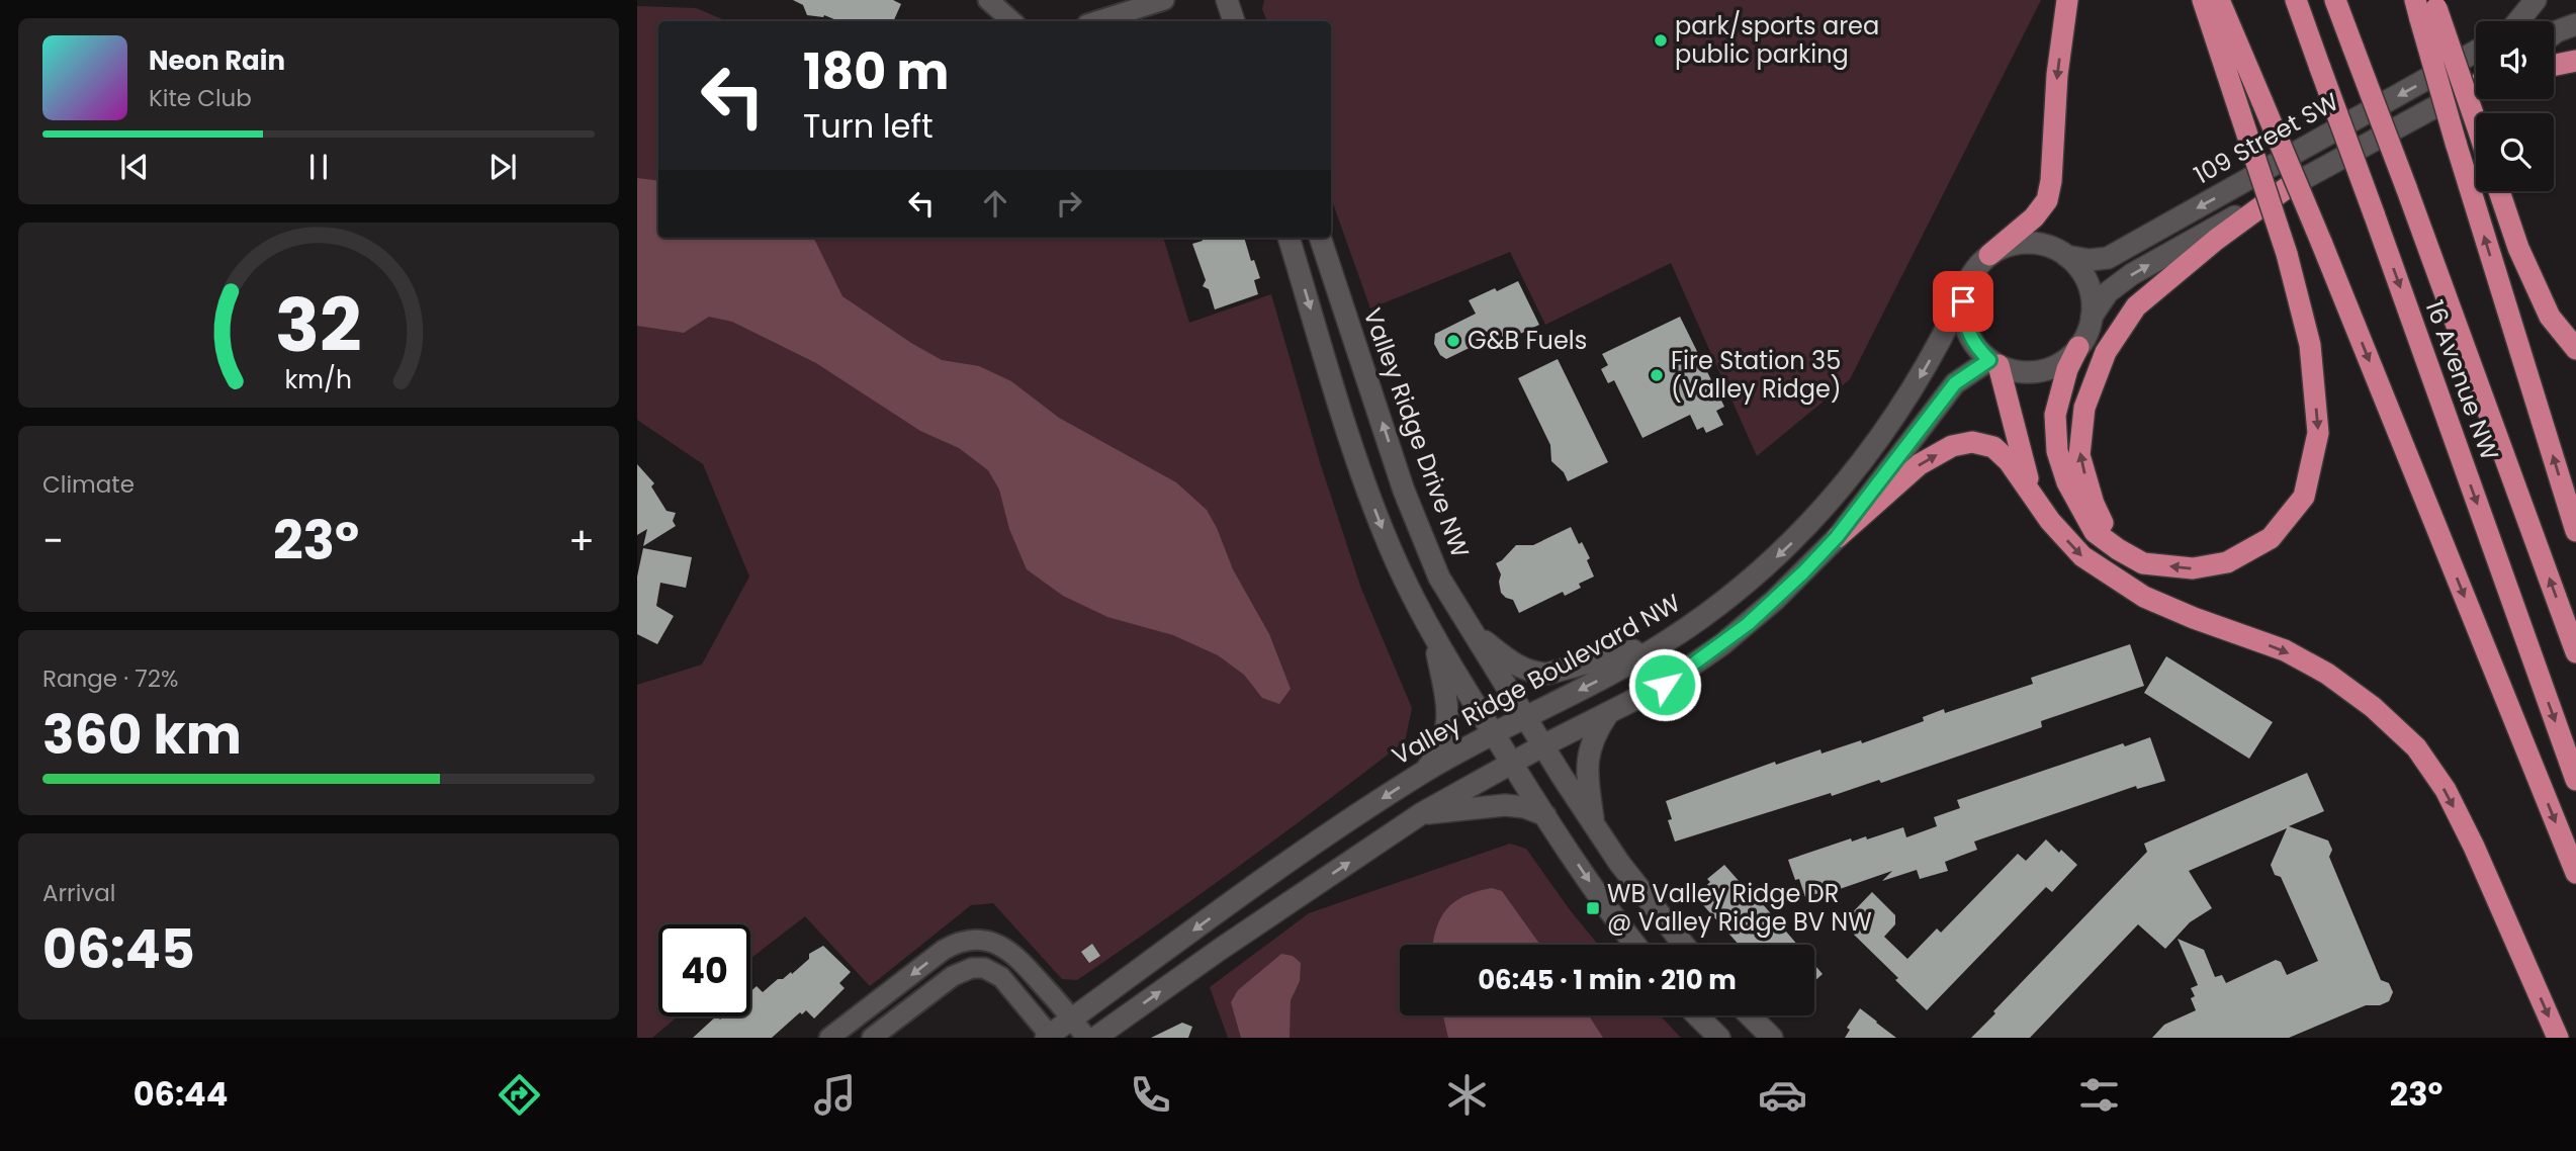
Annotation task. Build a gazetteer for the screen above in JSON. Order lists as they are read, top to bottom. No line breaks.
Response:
{"streets":{"highway":["16 Avenue NW"],"street":["109 Street SW","Valley Ridge Drive NW","Valley Ridge Boulevard NW"]},"crossings":[["109 Street SW","Valley Ridge Boulevard NW"],["Valley Ridge Drive NW","Valley Ridge Boulevard NW"]],"places":{"other":["park/sports area public parking","G&B Fuels","Fire Station 35 (Valley Ridge)"],"transit":["WB Valley Ridge DR @ Valley Ridge BV NW"]},"page":{"turn":["180 m","Turn left"],"song":["Neon Rain","Kite Club"],"tile":["Climate",["Range · 72%","360 km"],["Arrival","06:45"]],"heat":["−","23°","+"],"limit":"40","trip":"06:45 · 1 min · 210 m","tabs":["06:44","23°"],"gauge":["32","km/h"]}}
